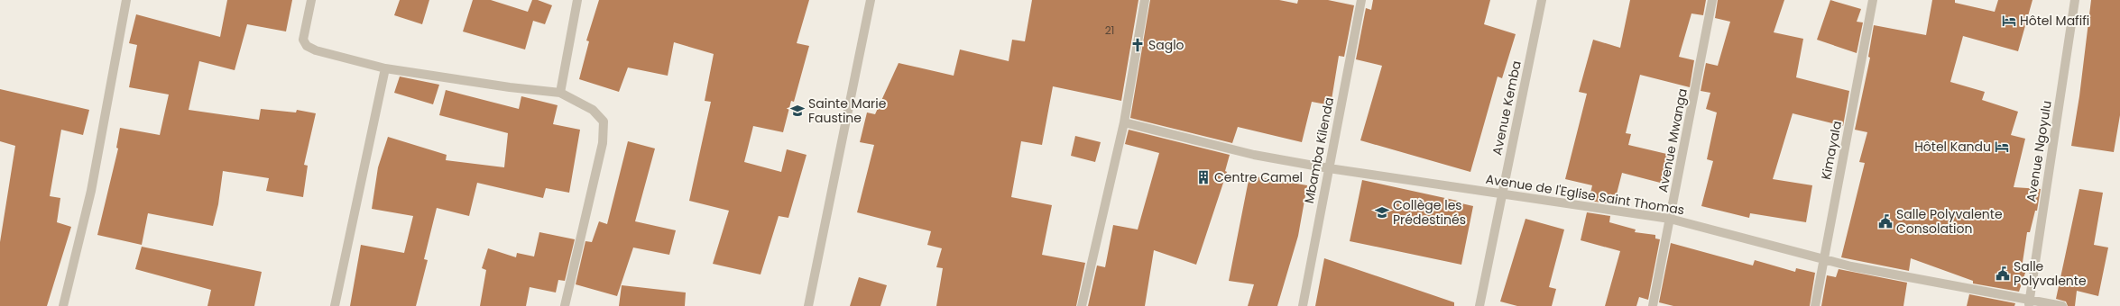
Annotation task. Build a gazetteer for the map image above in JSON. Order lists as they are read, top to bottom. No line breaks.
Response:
{"streets":{"street":["Avenue Kemba","Avenue Mwanga","Mbamba Kilenda","Kimayala","Avenue Ngoyulu","Avenue de l'Eglise Saint Thomas"]},"crossings":[["Avenue Kemba","Avenue de l'Eglise Saint Thomas"],["Avenue Mwanga","Avenue de l'Eglise Saint Thomas"],["Mbamba Kilenda","Avenue de l'Eglise Saint Thomas"],["Kimayala","Avenue de l'Eglise Saint Thomas"],["Avenue Ngoyulu","Avenue de l'Eglise Saint Thomas"]],"places":{"hotel":["Hôtel Mafifi","Hôtel Kandu"],"church":["Saglo"],"school or university":["Sainte Marie Faustine","Collège les Prédestinés"],"building":["Centre Camel"],"public building":["Salle Polyvalente Consolation","Salle Polyvalente"]},"house_numbers":["21"]}
